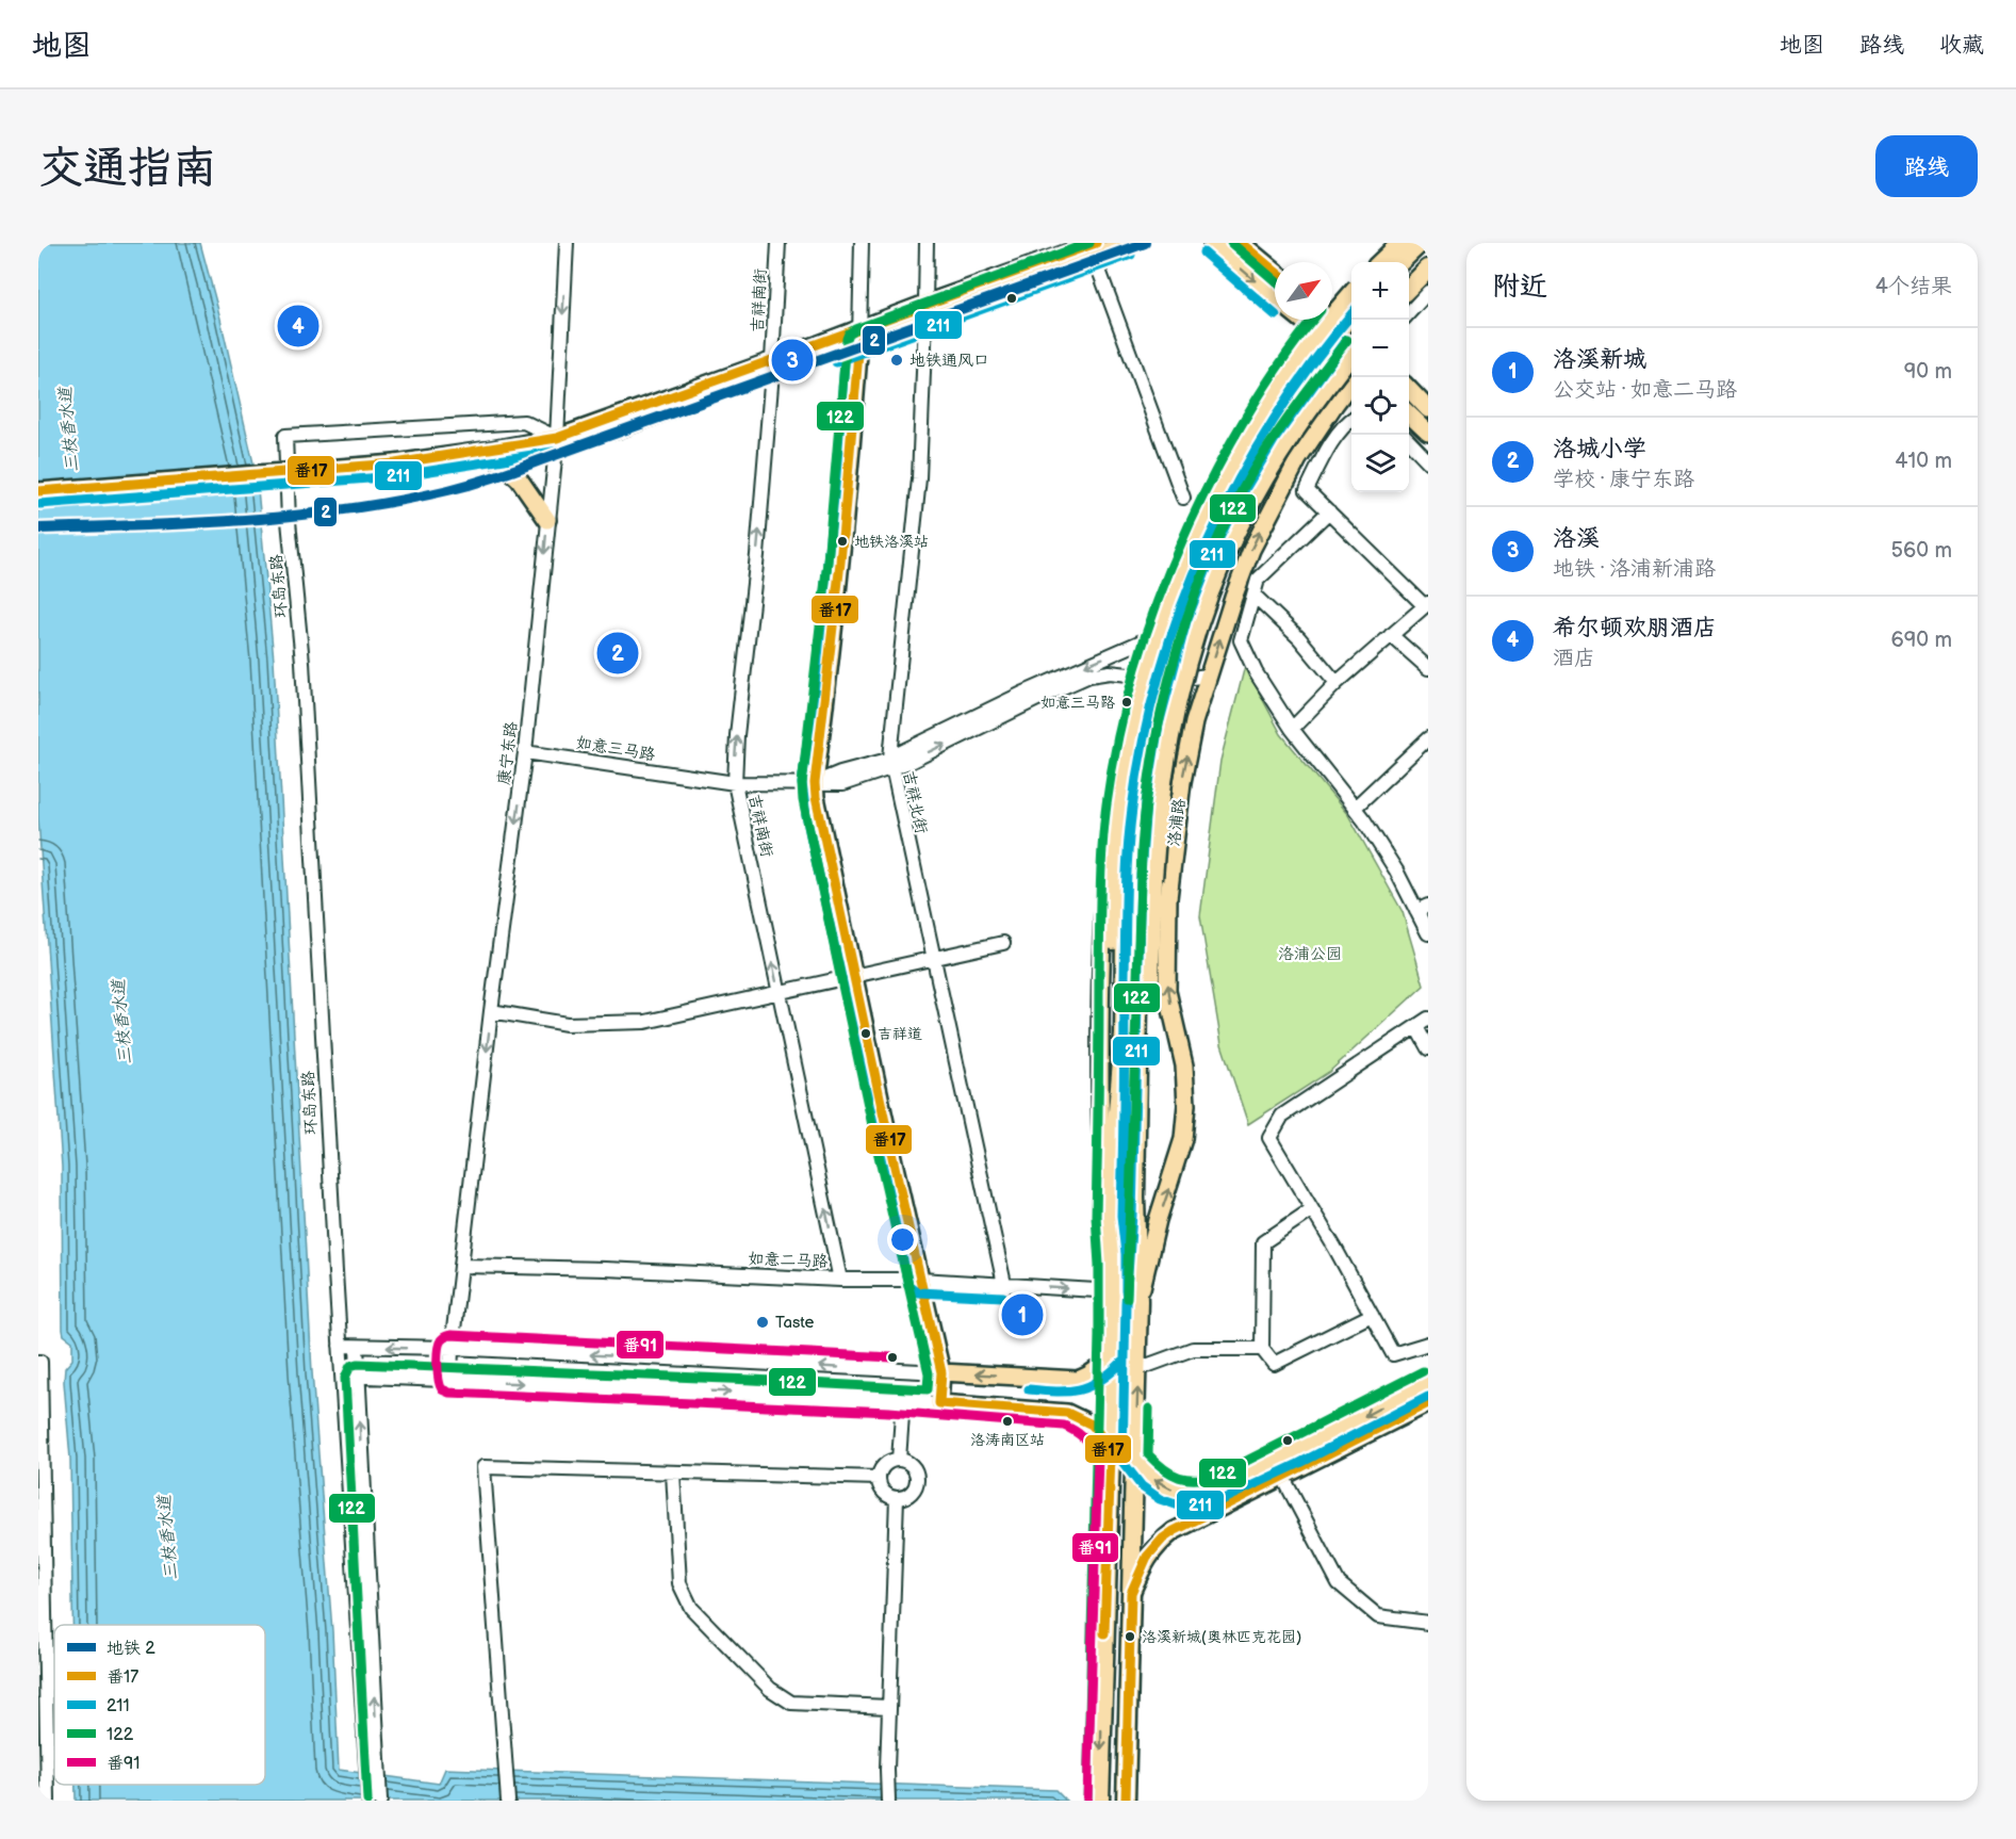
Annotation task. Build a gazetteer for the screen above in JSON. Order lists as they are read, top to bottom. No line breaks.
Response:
{"streets":{"highway":["洛浦路"],"street":["吉祥南街","环岛东路","如意三马路","康宁东路","吉祥北街","如意二马路"]},"crossings":[["吉祥南街","如意三马路"],["吉祥南街","如意二马路"],["环岛东路","康宁东路"],["如意三马路","康宁东路"],["如意三马路","吉祥北街"],["如意三马路","洛浦路"],["康宁东路","如意二马路"],["吉祥北街","如意二马路"]],"one_way":["吉祥南街","康宁东路"],"water":["三枝香水道"],"parks":["洛浦公园"],"places":["地铁通风口","地铁洛溪站","如意三马路","吉祥道","Taste","洛涛南区站","洛溪新城(奥林匹克花园)"],"lines":["metro line 2","transit line 番17","transit line 122","transit line 211","transit line 番91"],"legend":["地铁 2","番17","211","122","番91"],"north":"top right","page":{"header":"地图","nav":["地图","路线","收藏"],"buttons":"路线","title":"交通指南","heading":["附近","4个结果"],"map_buttons":["+","−"],"pins":["4","3","2","1"],"list":[{"mark":"1","name":"洛溪新城","note":"公交站 · 如意二马路","value":"90 m"},{"mark":"2","name":"洛城小学","note":"学校 · 康宁东路","value":"410 m"},{"mark":"3","name":"洛溪","note":"地铁 · 洛浦新浦路","value":"560 m"},{"mark":"4","name":"希尔顿欢朋酒店","note":"酒店","value":"690 m"}]}}
